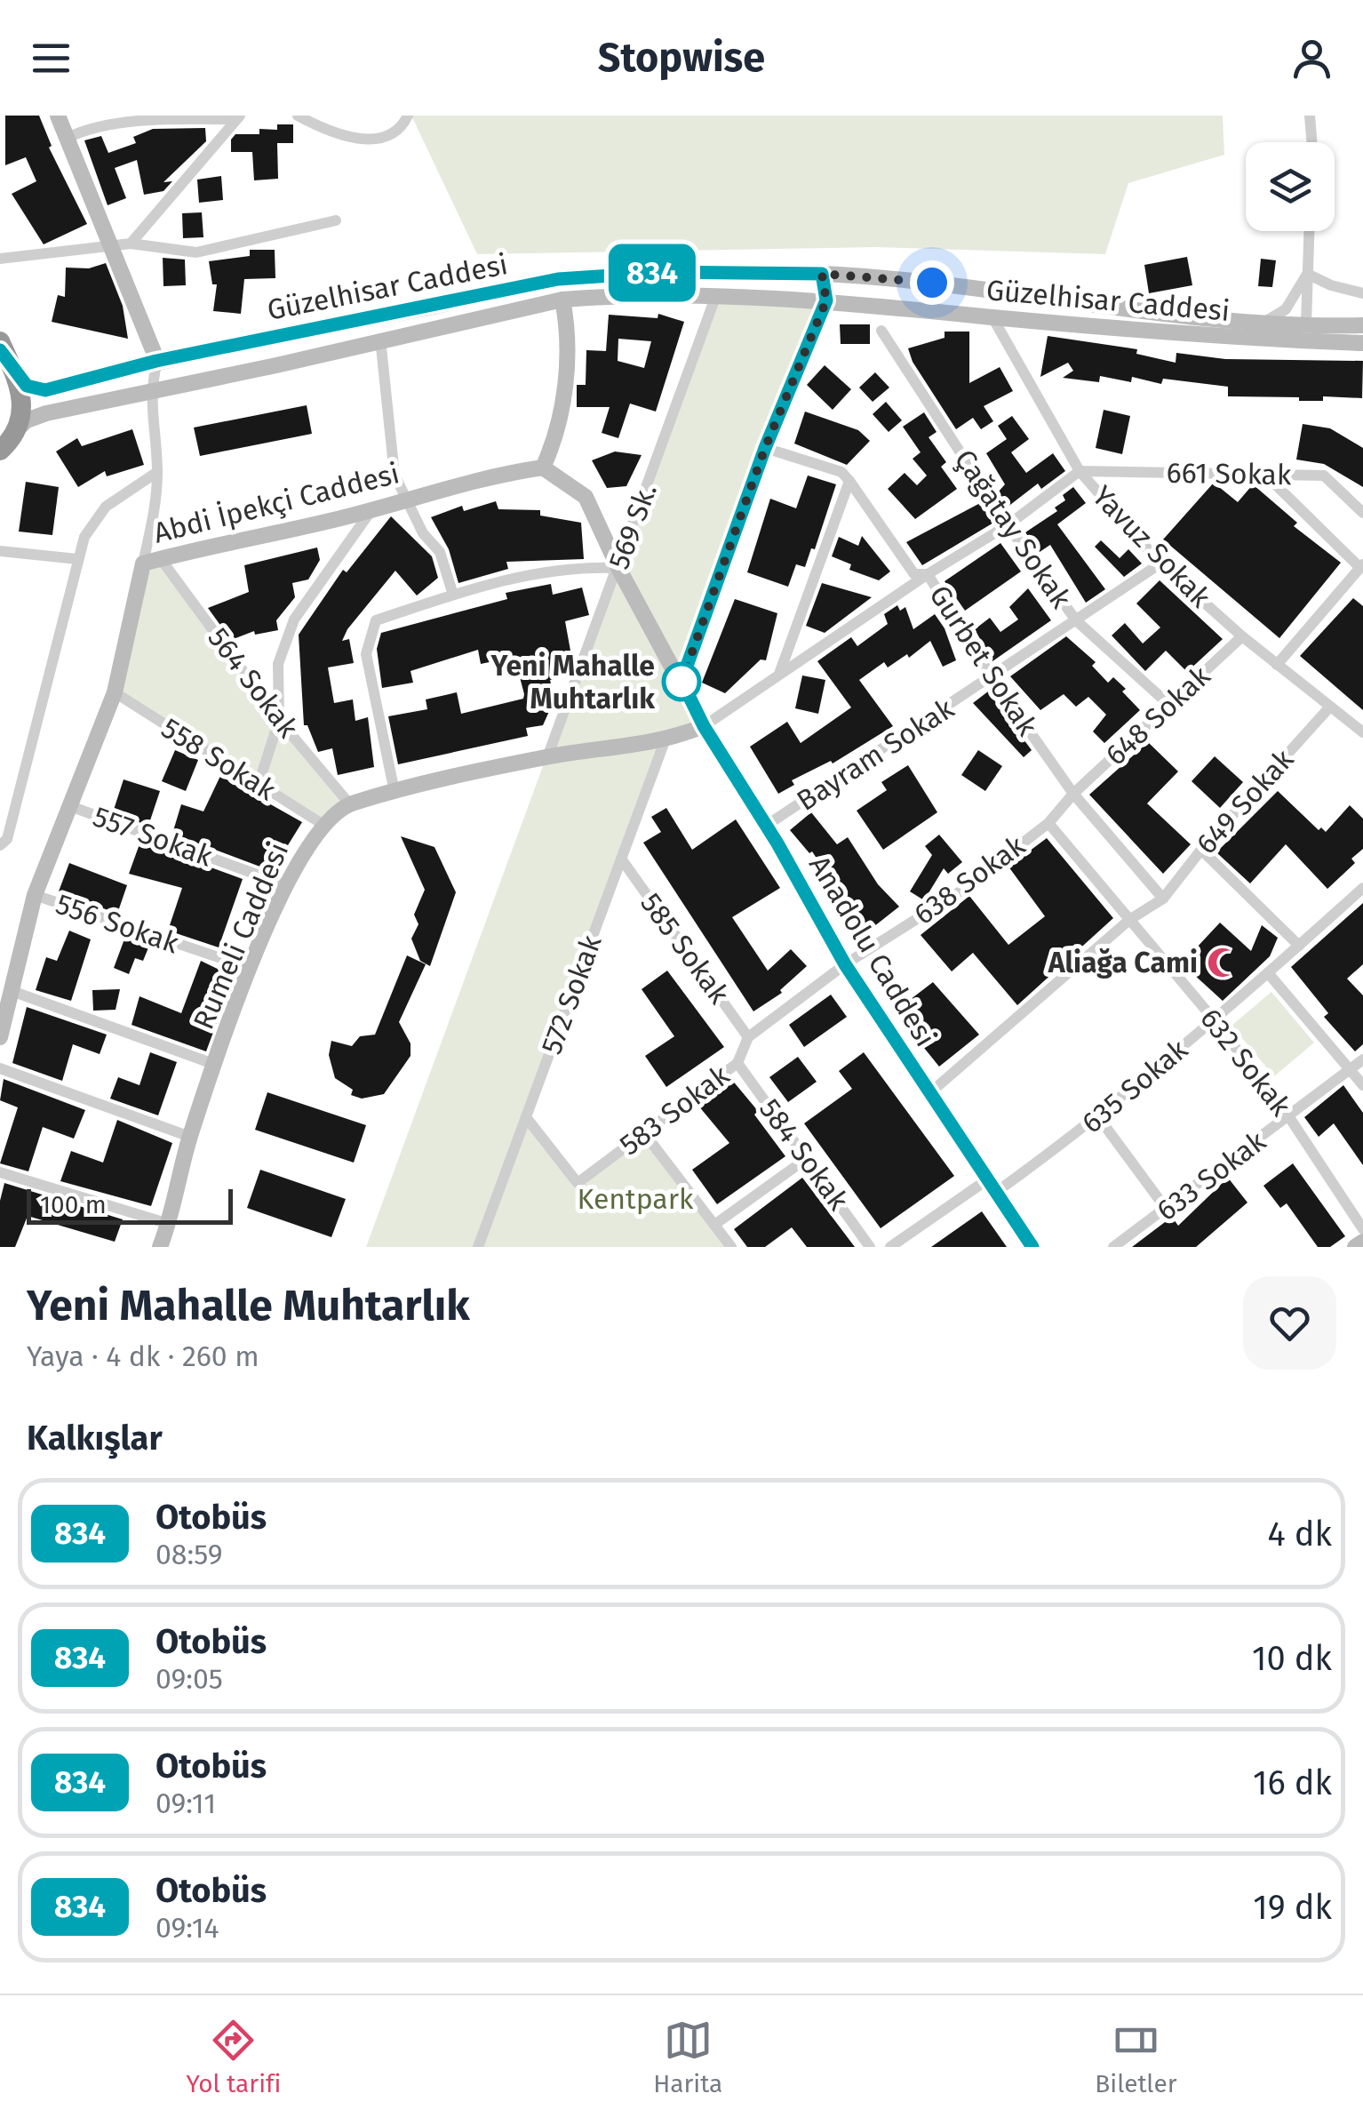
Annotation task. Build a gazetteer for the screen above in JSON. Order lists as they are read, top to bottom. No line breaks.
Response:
{"streets":{"street":["Güzelhisar Caddesi","661 Sokak","Abdi İpekçi Caddesi","569 Sk.","Çağatay Sokak","Yavuz Sokak","Gurbet Sokak","564 Sokak","648 Sokak","Bayram Sokak","558 Sokak","649 Sokak","557 Sokak","638 Sokak","556 Sokak","Rumeli Caddesi","585 Sokak","Anadolu Caddesi","572 Sokak","632 Sokak","635 Sokak","583 Sokak","584 Sokak","633 Sokak"]},"crossings":[["Güzelhisar Caddesi","569 Sk."],["Güzelhisar Caddesi","Yavuz Sokak"],["661 Sokak","Yavuz Sokak"],["Abdi İpekçi Caddesi","564 Sokak"],["Abdi İpekçi Caddesi","558 Sokak"],["Abdi İpekçi Caddesi","557 Sokak"],["Abdi İpekçi Caddesi","556 Sokak"],["Abdi İpekçi Caddesi","Anadolu Caddesi"],["569 Sk.","Rumeli Caddesi"],["569 Sk.","Anadolu Caddesi"],["Çağatay Sokak","648 Sokak"],["Çağatay Sokak","Bayram Sokak"],["Yavuz Sokak","648 Sokak"],["Yavuz Sokak","Bayram Sokak"],["Yavuz Sokak","649 Sokak"],["Gurbet Sokak","648 Sokak"],["Gurbet Sokak","Bayram Sokak"],["Gurbet Sokak","649 Sokak"],["564 Sokak","Rumeli Caddesi"],["648 Sokak","638 Sokak"],["648 Sokak","632 Sokak"],["Bayram Sokak","Anadolu Caddesi"],["558 Sokak","Rumeli Caddesi"],["557 Sokak","Rumeli Caddesi"],["638 Sokak","Anadolu Caddesi"],["638 Sokak","632 Sokak"],["638 Sokak","583 Sokak"],["556 Sokak","Rumeli Caddesi"],["Rumeli Caddesi","Anadolu Caddesi"],["Rumeli Caddesi","572 Sokak"],["585 Sokak","572 Sokak"],["585 Sokak","583 Sokak"],["Anadolu Caddesi","635 Sokak"],["Anadolu Caddesi","583 Sokak"],["572 Sokak","583 Sokak"],["632 Sokak","635 Sokak"],["632 Sokak","633 Sokak"],["583 Sokak","584 Sokak"]],"parks":["Kentpark"],"places":{"other":["Yeni Mahalle Muhtarlık"],"mosque":["Aliağa Cami"]},"lines":["bus line 834"],"scale_bar":"100 m","page":{"header":"Stopwise","on_map":"834","scale":"100 m","heading":[["Yeni Mahalle Muhtarlık","Yaya · 4 dk · 260 m"],"Kalkışlar"],"list":[{"mark":"834","name":"Otobüs","note":"08:59","value":"4 dk"},{"mark":"834","name":"Otobüs","note":"09:05","value":"10 dk"},{"mark":"834","name":"Otobüs","note":"09:11","value":"16 dk"},{"mark":"834","name":"Otobüs","note":"09:14","value":"19 dk"}],"tabs":["Yol tarifi","Harita","Biletler"]}}
